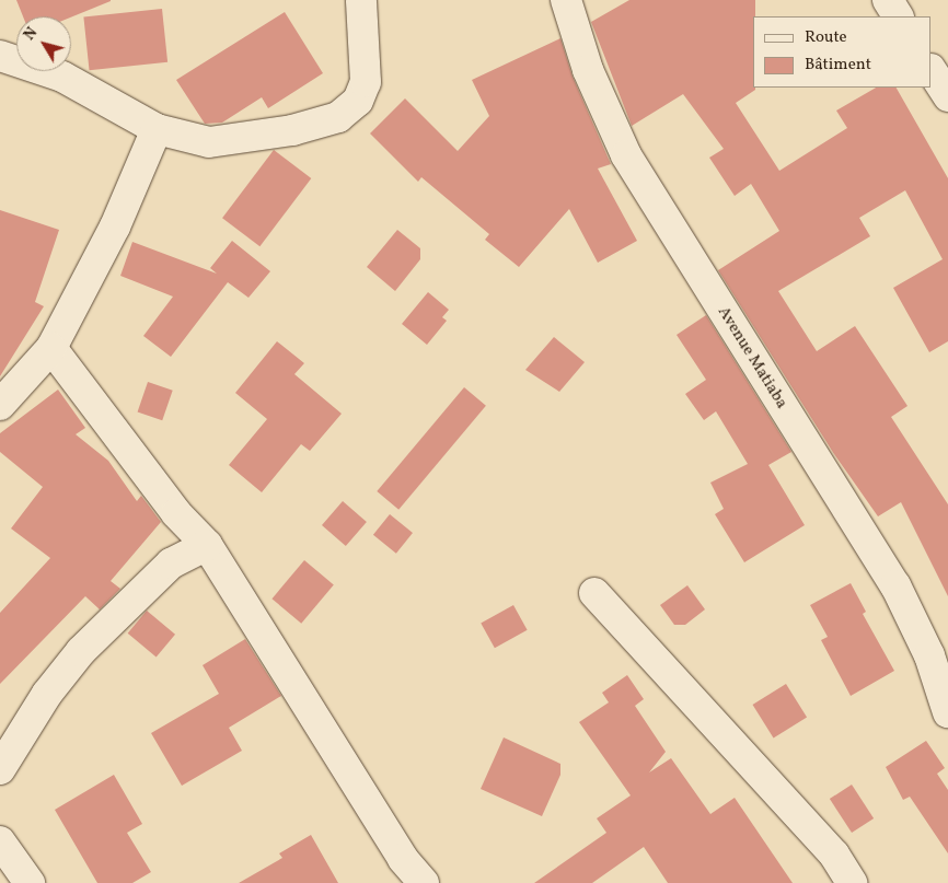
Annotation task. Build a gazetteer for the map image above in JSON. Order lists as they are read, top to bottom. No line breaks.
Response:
{"streets":{"street":["Avenue Matiaba"]},"legend":["Route","Bâtiment"],"north":"top left"}
